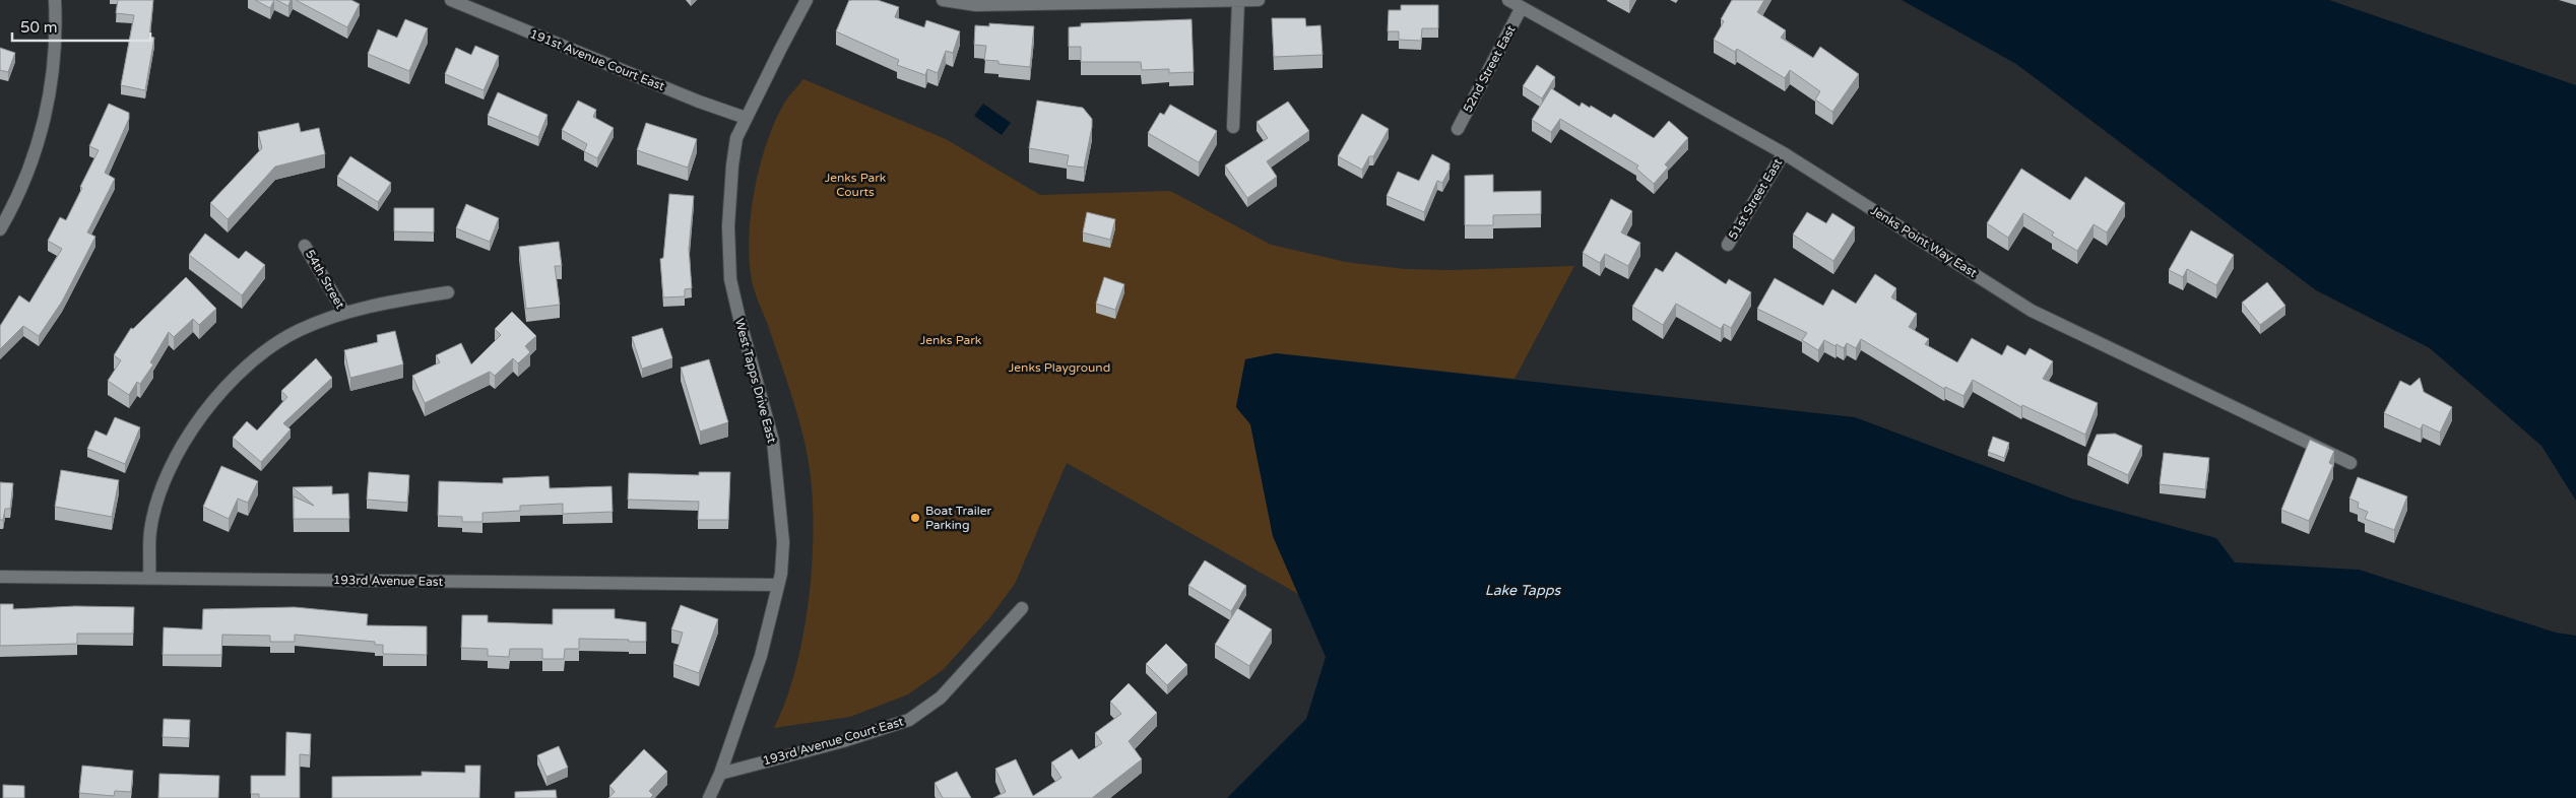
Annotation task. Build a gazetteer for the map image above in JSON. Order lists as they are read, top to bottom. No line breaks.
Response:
{"streets":{"street":["191st Avenue Court East","52nd Street East","51st Street East","Jenks Point Way East","54th Street","West Tapps Drive East","193rd Avenue East","193rd Avenue Court East"]},"crossings":[["191st Avenue Court East","West Tapps Drive East"],["52nd Street East","Jenks Point Way East"],["51st Street East","Jenks Point Way East"],["West Tapps Drive East","193rd Avenue East"],["West Tapps Drive East","193rd Avenue Court East"]],"water":["Lake Tapps"],"parks":["Jenks Park Courts","Jenks Park","Jenks Playground"],"places":["Boat Trailer Parking"],"scale_bar":"50 m"}
